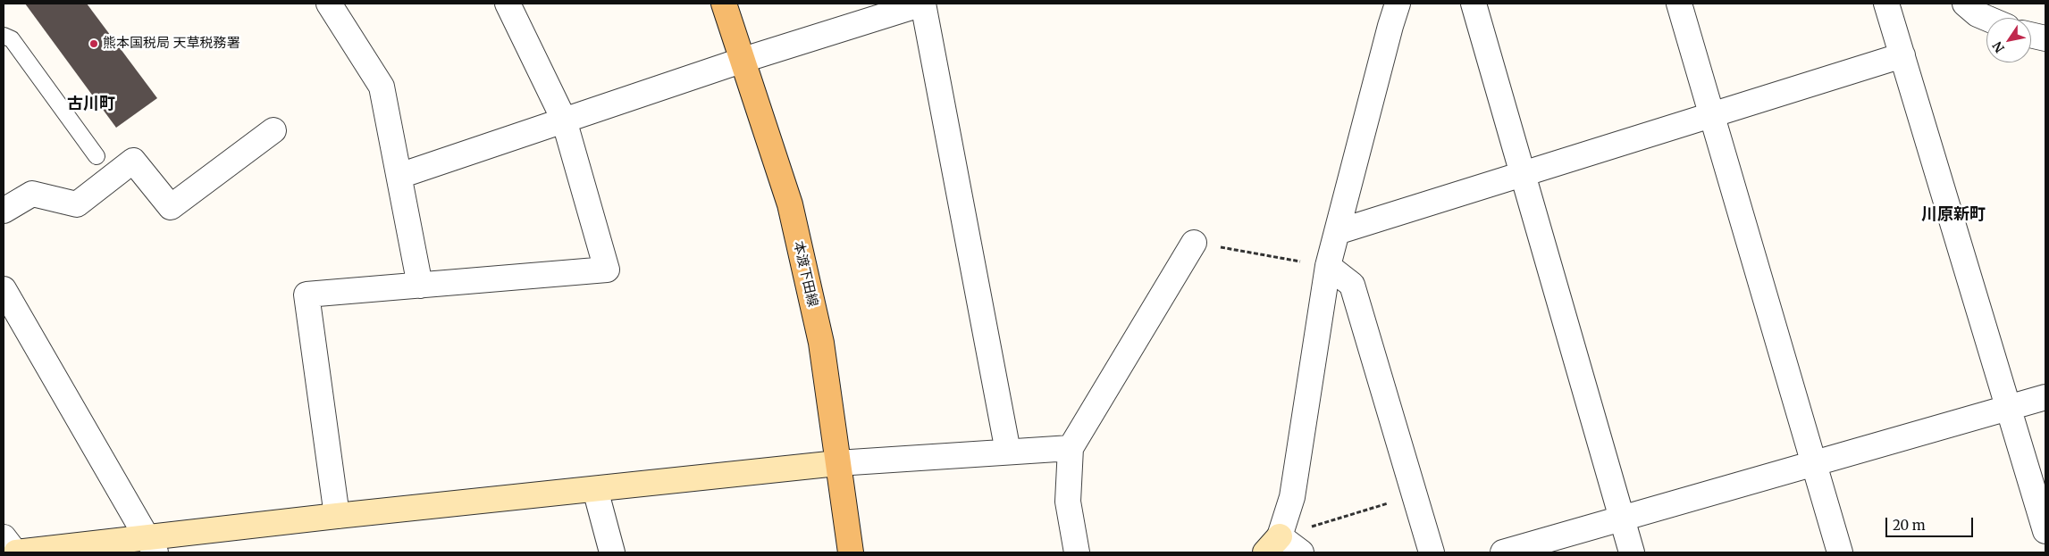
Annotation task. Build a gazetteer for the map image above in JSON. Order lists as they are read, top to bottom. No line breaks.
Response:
{"streets":{"main road":["本渡下田線"]},"districts":["古川町","川原新町"],"places":["熊本国税局 天草税務署"],"scale_bar":"20 m","north":"bottom left"}
